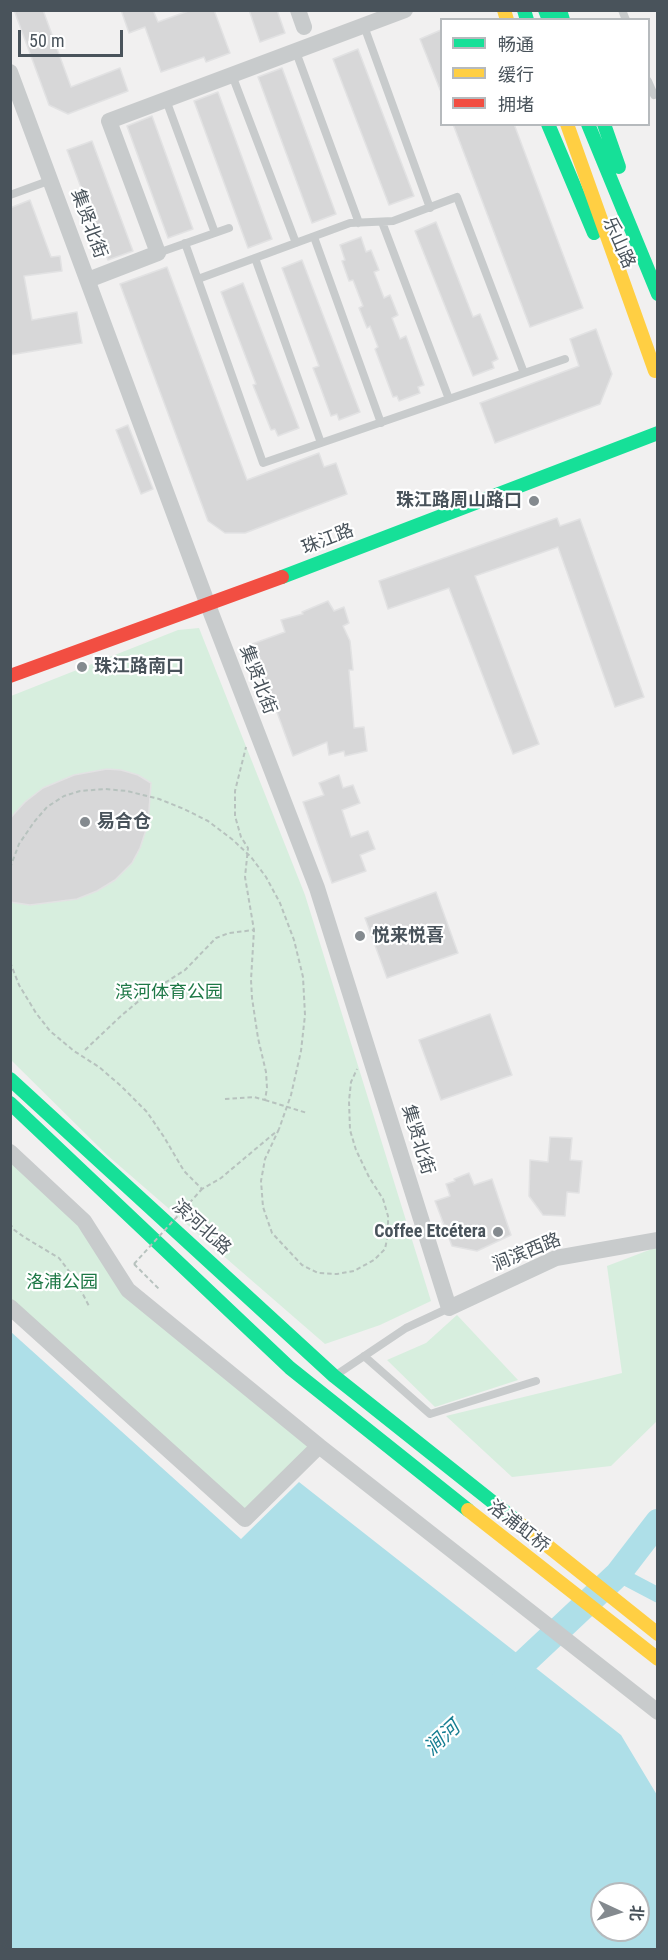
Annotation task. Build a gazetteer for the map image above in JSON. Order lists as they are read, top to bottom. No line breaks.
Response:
{"streets":{"main road":["乐山路","珠江路","滨河北路","洛浦虹桥"],"street":["集贤北街","涧滨西路"]},"crossings":[["集贤北街","珠江路"],["集贤北街","涧滨西路"],["滨河北路","洛浦虹桥"]],"water":["涧河"],"parks":["滨河体育公园","洛浦公园"],"places":["珠江路周山路口","珠江路南口","易合仓","悦来悦喜","Coffee Etcétera"],"legend":["畅通","缓行","拥堵"],"scale_bar":"50 m","north":"right"}
